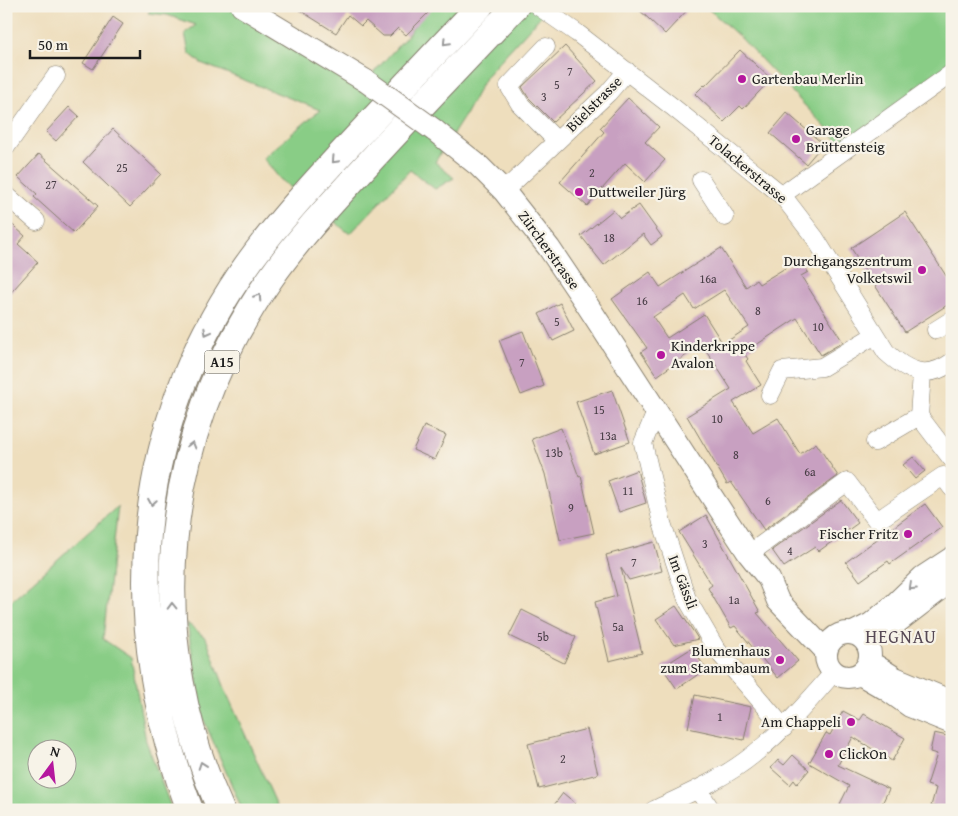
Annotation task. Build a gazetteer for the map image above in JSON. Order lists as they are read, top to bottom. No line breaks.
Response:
{"streets":{"highway":["A15"],"main road":["Zürcherstrasse"],"street":["Büelstrasse","Tolackerstrasse","Im Gässli"]},"crossings":[["Büelstrasse","Tolackerstrasse"],["Büelstrasse","Zürcherstrasse"],["Zürcherstrasse","Im Gässli"]],"districts":["HEGNAU"],"places":["Gartenbau Merlin","Garage Brüttensteig","Duttweiler Jürg","Durchgangszentrum Volketswil","Kinderkrippe Avalon","Fischer Fritz","Blumenhaus zum Stammbaum","Am Chappeli","ClickOn"],"house_numbers":["7","5","3","25","2","27","18","16a","16","8","5","10","7","15","10","13a","13b","8","6a","11","6","9","3","4","7","1a","5a","5b","1","2"],"scale_bar":"50 m","north":"top"}
